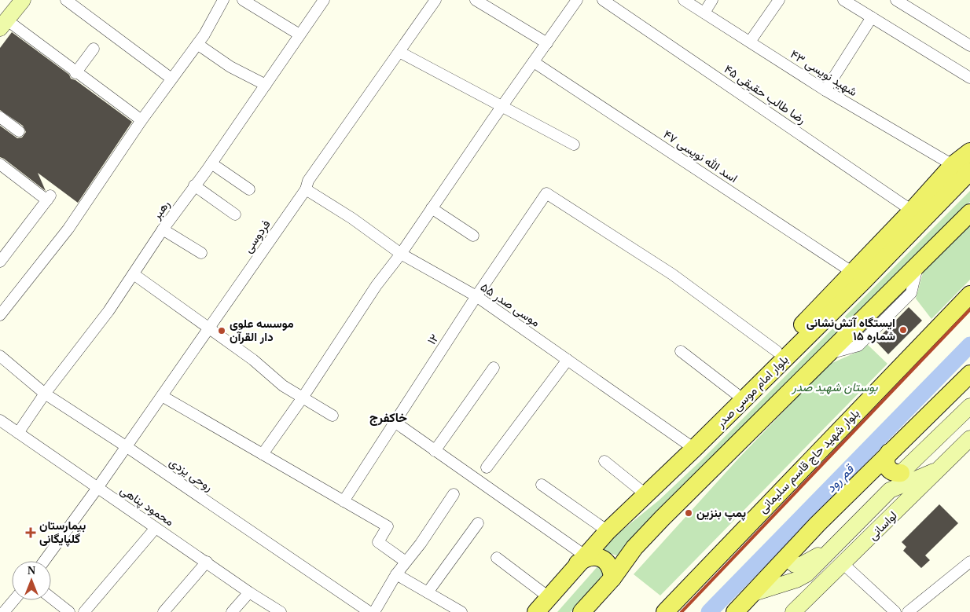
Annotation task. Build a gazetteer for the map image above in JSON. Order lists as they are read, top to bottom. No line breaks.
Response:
{"streets":{"main road":["بلوار امام موسی صدر","بلوار شهید حاج قاسم سلیمانی","لواسانی"],"street":["۴۳ شهید نویسی","۴۵ رضا طالب حقیقی","۴۷ اسد الله نویسی","رهبر","فردوسی","موسی صدر ۵۵","۱۲","روحی یزدی","محمود پناهی"]},"crossings":[["رهبر","روحی یزدی"],["رهبر","محمود پناهی"],["فردوسی","موسی صدر ۵۵"],["فردوسی","روحی یزدی"],["فردوسی","محمود پناهی"],["موسی صدر ۵۵","۱۲"],["موسی صدر ۵۵","بلوار امام موسی صدر"]],"districts":["خاکفرج"],"water":["قم رود"],"parks":["بوستان شهید صدر"],"places":{"other":["ایستگاه آتش‌نشانی شماره ۱۵","موسسه علوی دار القرآن","پمپ بنزین"],"health":["بیمارستان گلپایگانی"]},"north":"top"}
